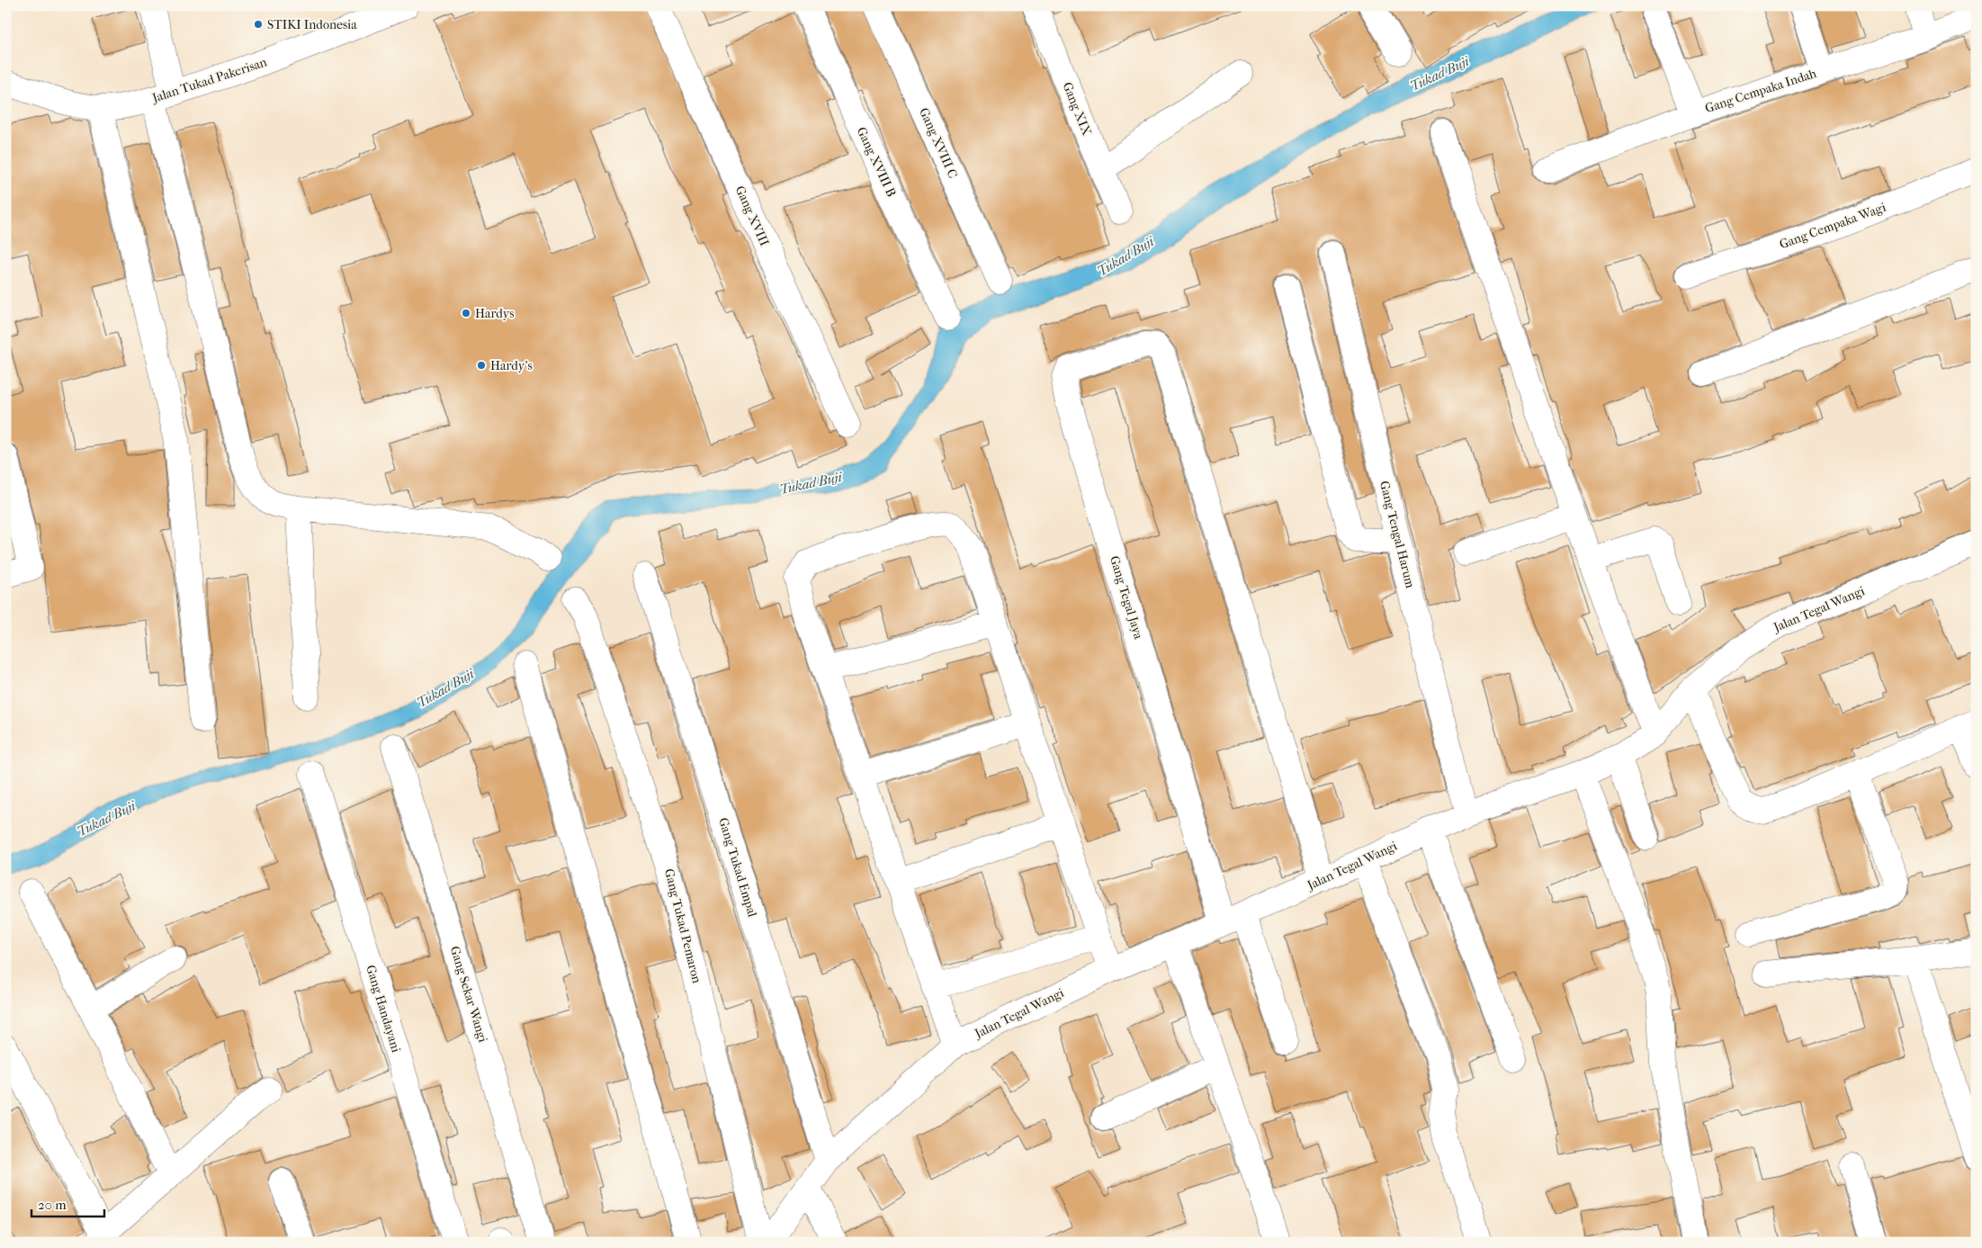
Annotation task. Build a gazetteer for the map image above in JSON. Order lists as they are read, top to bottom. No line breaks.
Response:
{"streets":{"street":["Jalan Tukad Pakerisan","Gang Cempaka Indah","Gang XIX","Gang XVIII C","Gang XVIII B","Gang XVIII","Gang Cempaka Wagi","Gang Tengal Harum","Gang Tegal Jaya","Jalan Tegal Wangi","Gang Tukad Empal","Gang Tukad Pemaron","Gang Sekar Wangi","Gang Handayani"]},"crossings":[["Gang Tengal Harum","Jalan Tegal Wangi"],["Gang Tegal Jaya","Jalan Tegal Wangi"],["Jalan Tegal Wangi","Gang Tukad Empal"]],"water":["Tukad Buji"],"places":["STIKI Indonesia","Hardys","Hardy's"],"scale_bar":"20 m"}
